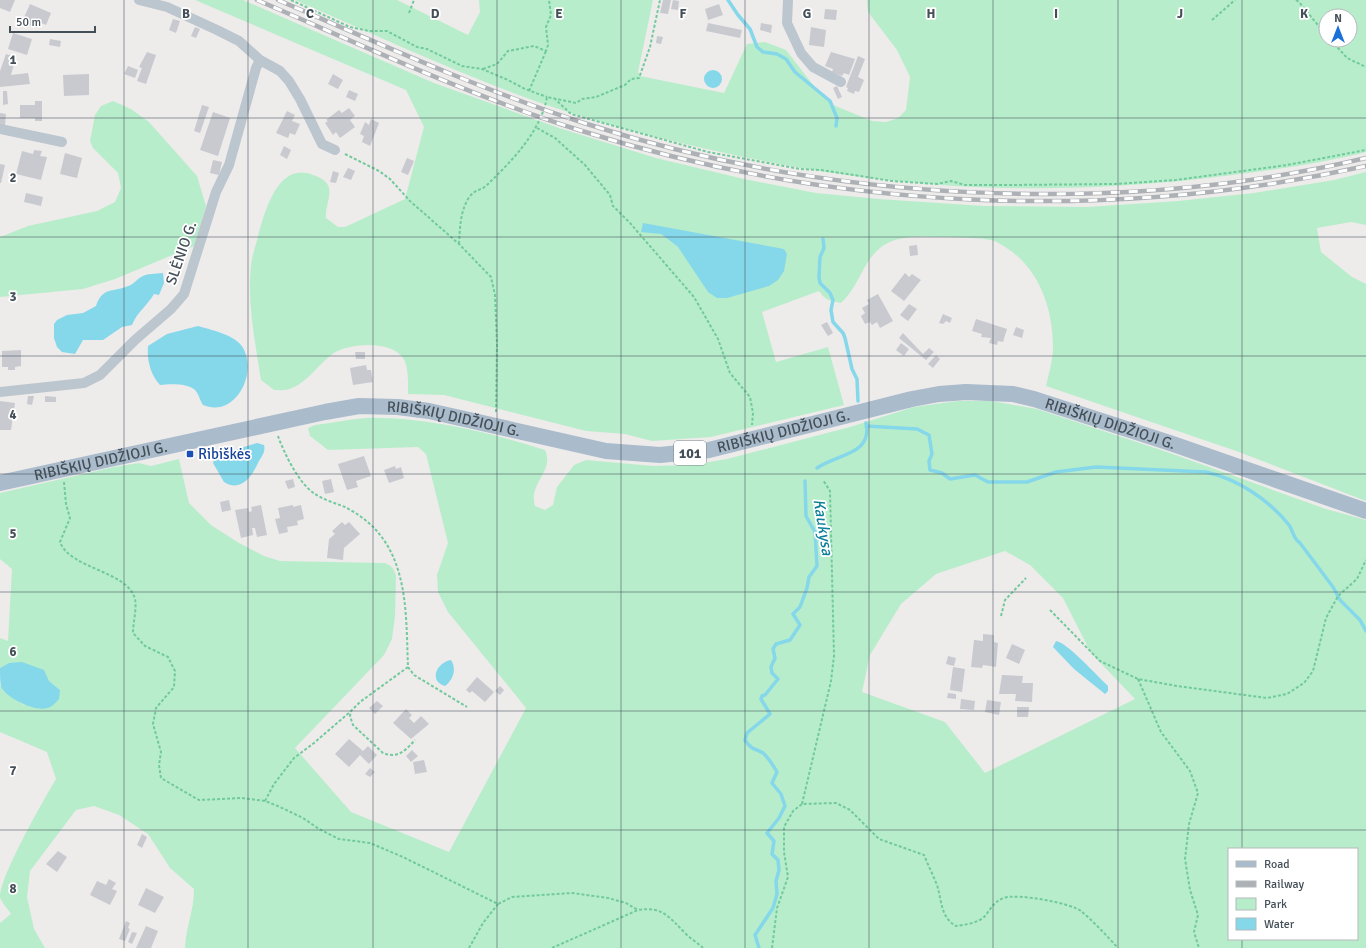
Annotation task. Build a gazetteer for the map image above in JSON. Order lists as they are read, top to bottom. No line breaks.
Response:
{"streets":{"main road":["RIBIŠKIŲ DIDŽIOJI G.","101"],"street":["SLĖNIO G."]},"water":["Kaukysa"],"places":{"transit":["Ribiškės"]},"legend":["Road","Railway","Park","Water"],"scale_bar":"50 m","north":"top","grid":{"columns":["B","C","D","E","F","G","H","I","J","K"],"rows":["1","2","3","4","5","6","7","8"]}}
